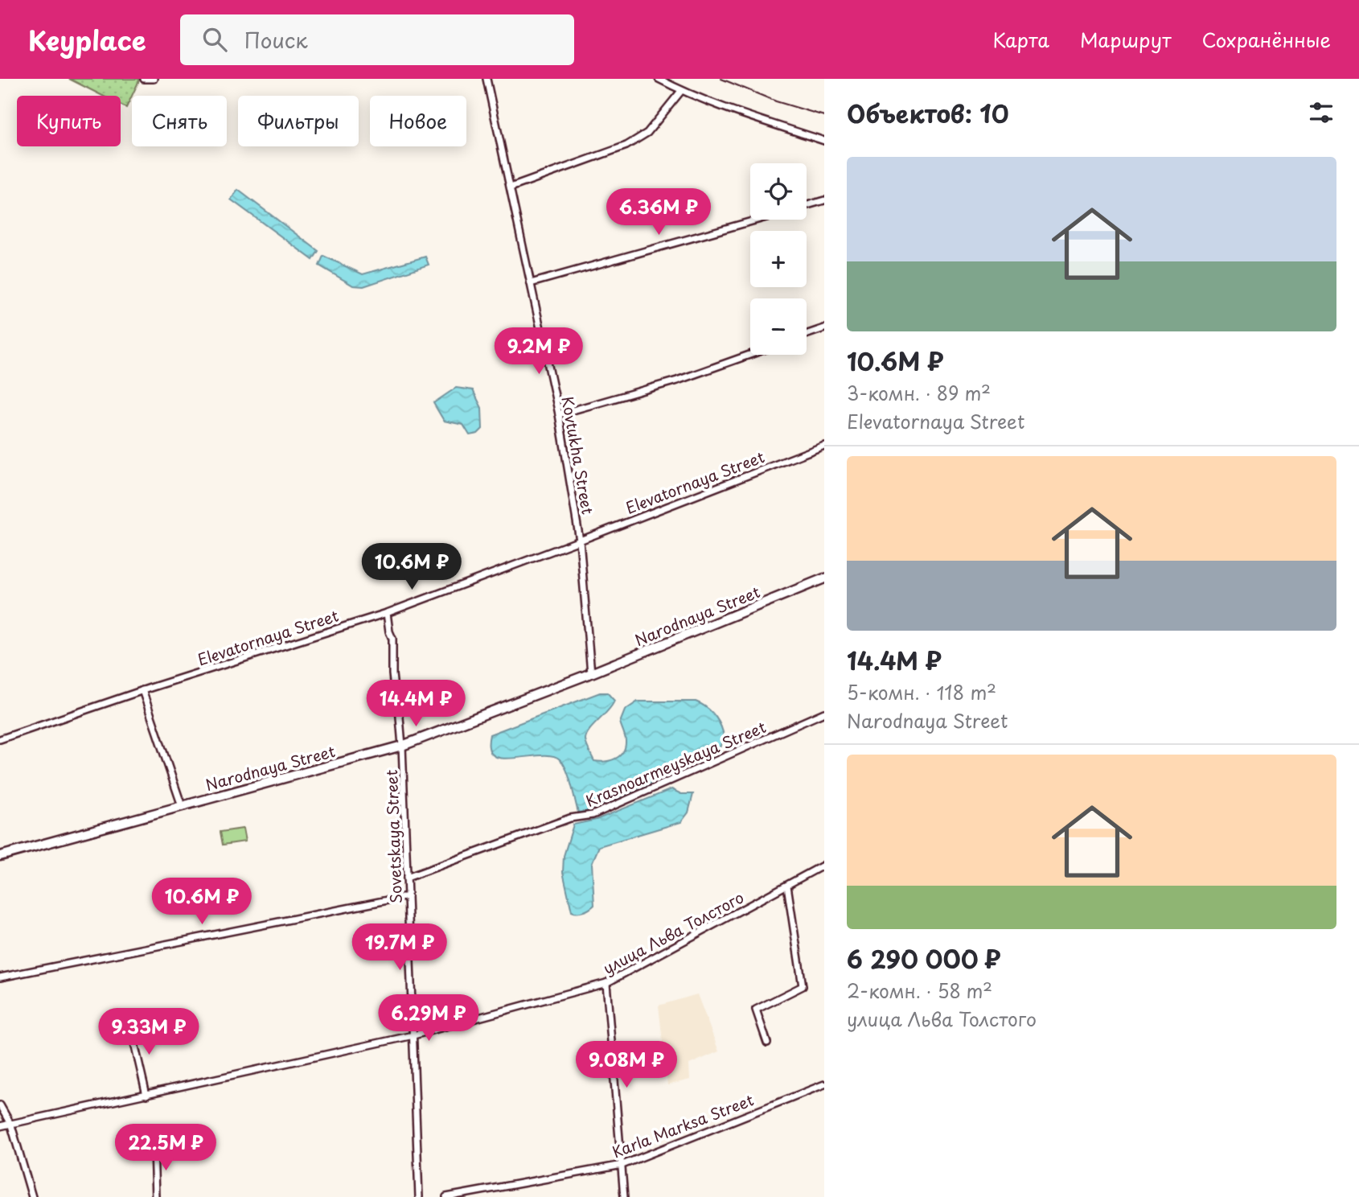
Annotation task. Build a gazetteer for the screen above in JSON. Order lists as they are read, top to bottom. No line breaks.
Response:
{"streets":{"main road":["Narodnaya Street"],"street":["Kovtukha Street","Elevatornaya Street","Krasnoarmeyskaya Street","Sovetskaya Street","улица Льва Толстого","Karla Marksa Street"]},"crossings":[["Kovtukha Street","Elevatornaya Street"],["Kovtukha Street","Narodnaya Street"],["Elevatornaya Street","Sovetskaya Street"],["Narodnaya Street","Sovetskaya Street"],["Krasnoarmeyskaya Street","Sovetskaya Street"],["Sovetskaya Street","улица Льва Толстого"]],"page":{"header":"Keyplace","search":"Поиск","nav":["Карта","Маршрут","Сохранённые"],"heading":"Объектов: 10","chip":["Купить","Снять","Фильтры","Новое"],"list":[{"name":"10.6M ₽","note":"3-комн. · 89 m² · Elevatornaya Street"},{"name":"14.4M ₽","note":"5-комн. · 118 m² · Narodnaya Street"},{"name":"6 290 000 ₽","note":"2-комн. · 58 m² · улица Льва Толстого"}],"map_buttons":["+","−"],"price":["6.36M ₽","9.2M ₽","10.6M ₽","14.4M ₽","10.6M ₽","19.7M ₽","6.29M ₽","9.33M ₽","9.08M ₽","22.5M ₽"]}}
